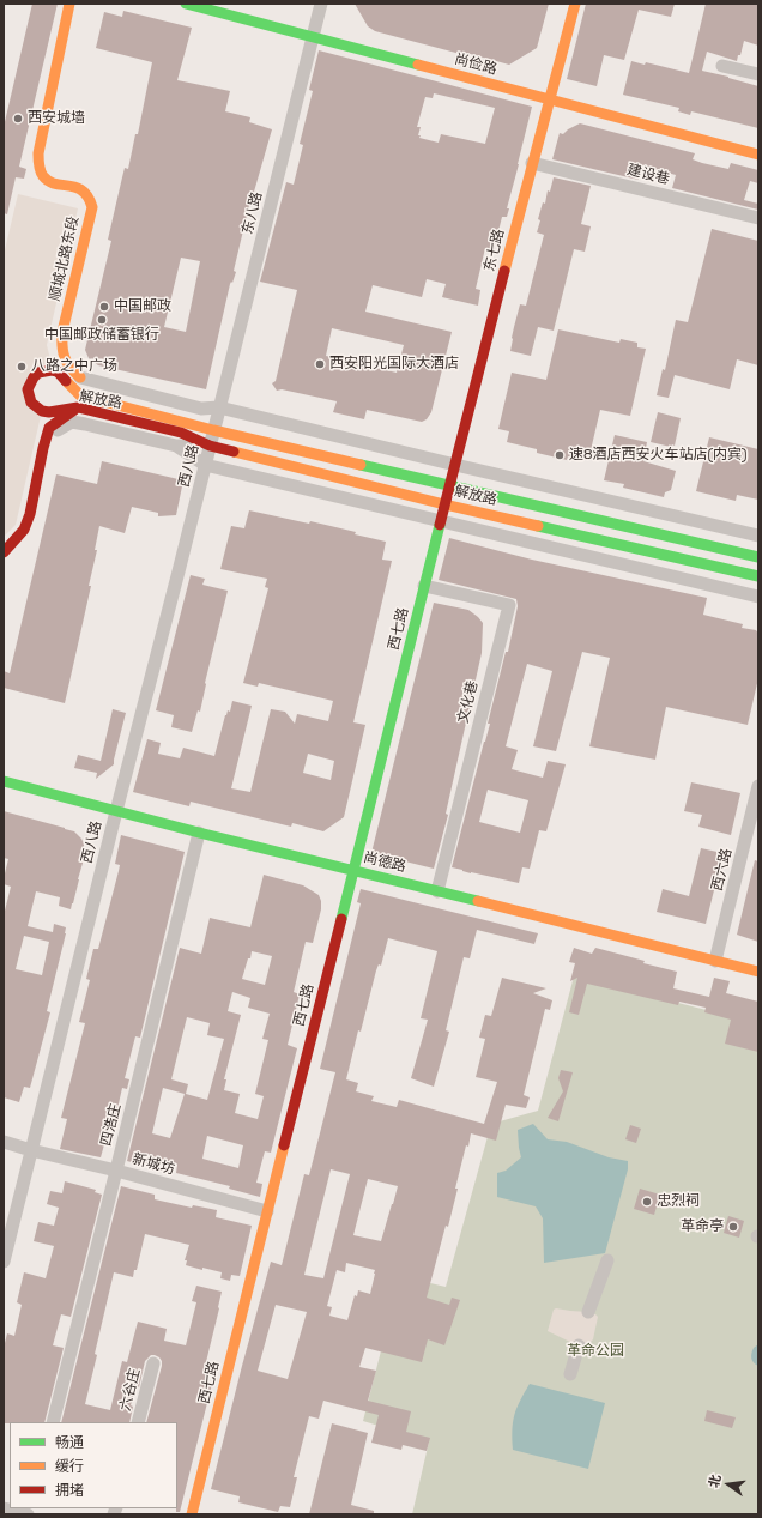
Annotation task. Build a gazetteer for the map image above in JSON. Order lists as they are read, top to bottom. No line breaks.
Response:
{"streets":{"street":["尚俭路","建设巷","东八路","东七路","顺城北路东段","解放路","西八路","西七路","文化巷","尚德路","西六路","四浩庄","新城坊","六谷庄"]},"crossings":[["尚俭路","东八路"],["尚俭路","东七路"],["建设巷","东七路"],["东八路","解放路"],["东八路","西八路"],["东七路","解放路"],["东七路","西七路"],["解放路","西八路"],["解放路","西七路"],["西八路","尚德路"],["西八路","新城坊"],["西七路","文化巷"],["西七路","尚德路"],["西七路","新城坊"],["文化巷","尚德路"],["尚德路","西六路"],["尚德路","四浩庄"],["四浩庄","新城坊"]],"parks":["革命公园"],"places":["西安城墙","中国邮政","中国邮政储蓄银行","西安阳光国际大酒店","八路之中广场","速8酒店西安火车站店(内宾)","忠烈祠","革命亭"],"legend":["畅通","缓行","拥堵"],"north":"left"}
